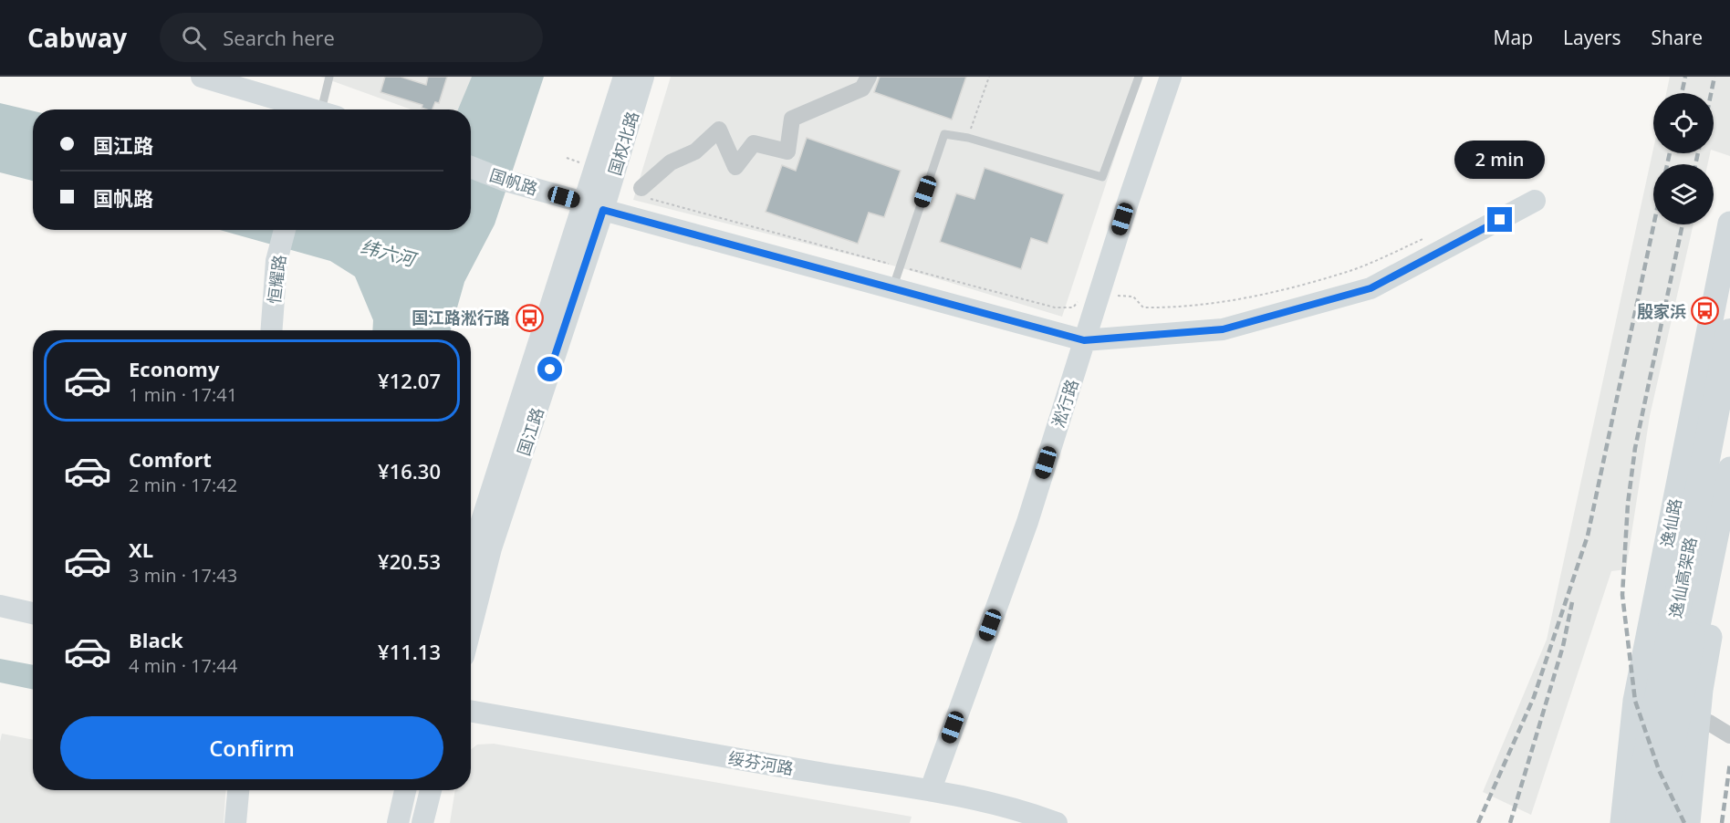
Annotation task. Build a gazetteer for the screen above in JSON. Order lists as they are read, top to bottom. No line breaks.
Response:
{"streets":{"highway":["逸仙高架路"],"main road":["逸仙路"],"street":["国权北路","国帆路","恒耀路","淞行路","国江路","绥芬河路"]},"crossings":[["国权北路","国帆路"],["国权北路","国江路"],["国帆路","淞行路"],["国帆路","国江路"],["淞行路","绥芬河路"]],"water":["纬六河"],"places":{"bus stop":["殷家浜","国江路淞行路"]},"page":{"header":"Cabway","search":"Search here","nav":["Map","Layers","Share"],"banner":["国江路","国帆路"],"bubble":"2 min","list":[{"name":"Economy","note":"1 min · 17:41","value":"¥12.07"},{"name":"Comfort","note":"2 min · 17:42","value":"¥16.30"},{"name":"XL","note":"3 min · 17:43","value":"¥20.53"},{"name":"Black","note":"4 min · 17:44","value":"¥11.13"}],"buttons":"Confirm"}}
